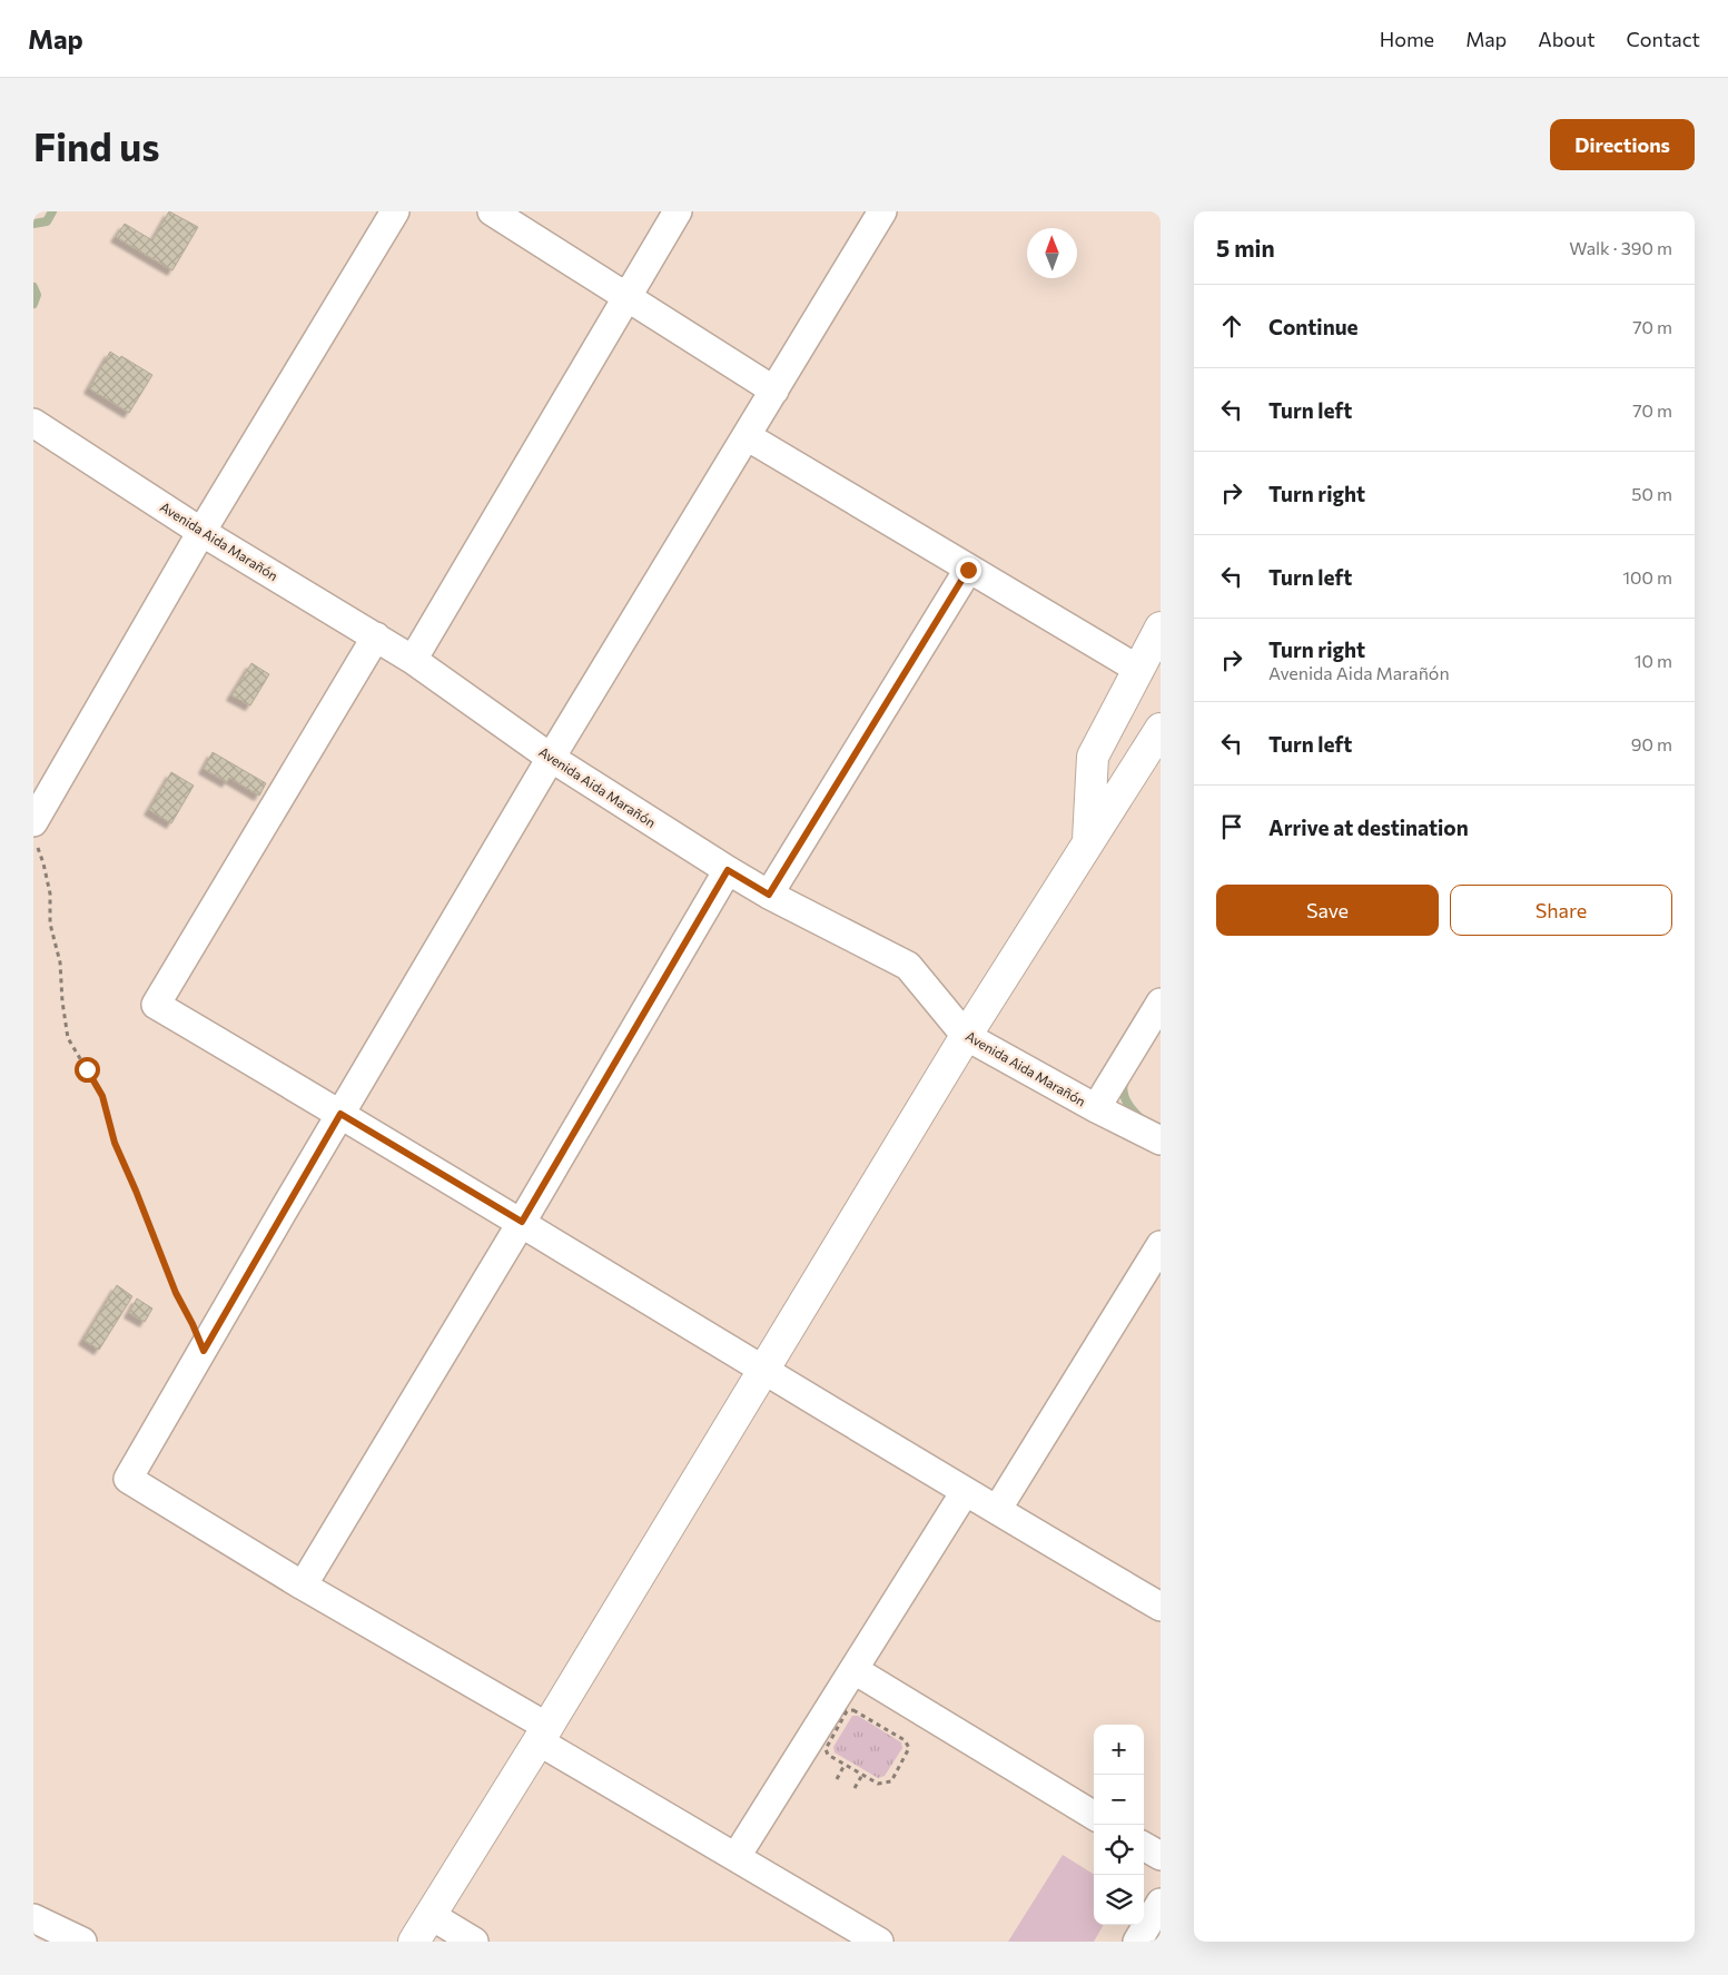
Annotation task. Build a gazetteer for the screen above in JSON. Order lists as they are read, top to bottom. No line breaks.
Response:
{"streets":{"street":["Avenida Aida Marañón"]},"north":"top","page":{"header":"Map","nav":["Home","Map","About","Contact"],"buttons":["Directions",["Save","Share"]],"title":"Find us","heading":["5 min","Walk · 390 m"],"list":[["Continue","70 m"],["Turn left","70 m"],["Turn right","50 m"],["Turn left","100 m"],["Turn right","Avenida Aida Marañón","10 m"],["Turn left","90 m"],"Arrive at destination"],"map_buttons":["+","−"]}}
